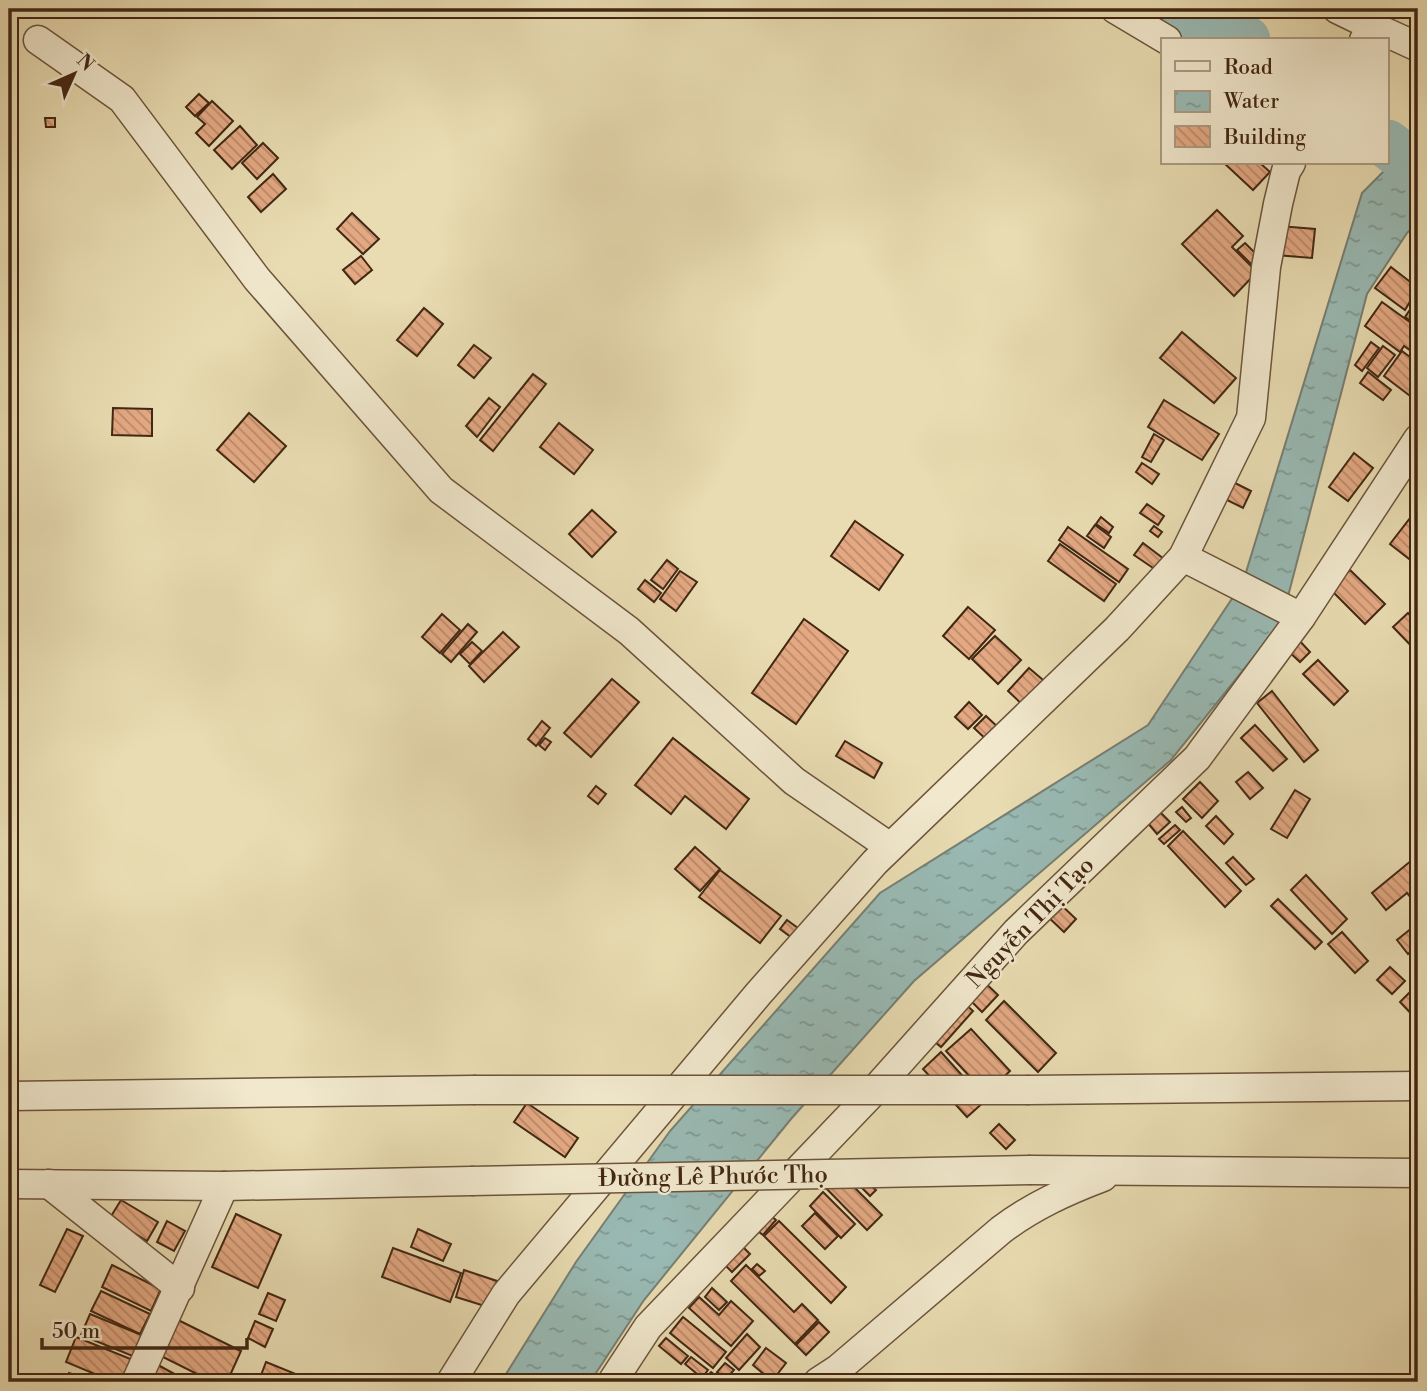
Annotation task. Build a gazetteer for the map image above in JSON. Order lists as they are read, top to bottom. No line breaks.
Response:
{"streets":{"street":["Nguyễn Thị Tạo","Đường Lê Phước Thọ"]},"legend":["Road","Water","Building"],"scale_bar":"50 m","north":"top right"}
